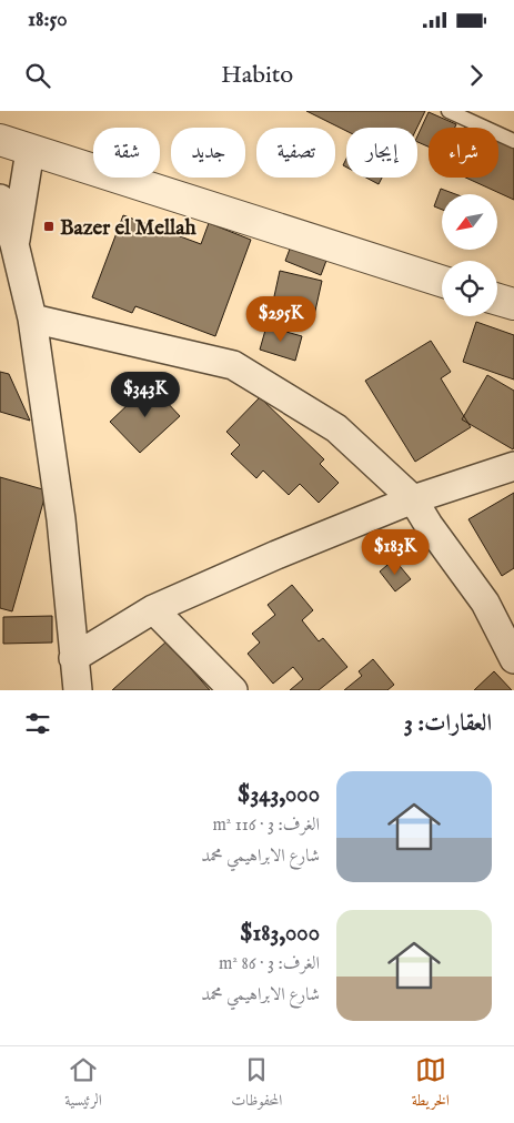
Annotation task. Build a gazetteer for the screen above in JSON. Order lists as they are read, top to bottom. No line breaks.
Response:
{"places":{"transit":["Bazer el Mellah"]},"north":"bottom left","page":{"status":"18:50","header":"Habito","chip":["شراء","إيجار","تصفية","جديد","شقة"],"price":["$295K","$343K","$183K"],"heading":"العقارات: 3","list":[{"name":"$343,000","note":"الغرف: 3 · 116 m² · شارع الابراهيمي محمد"},{"name":"$183,000","note":"الغرف: 3 · 86 m² · شارع الابراهيمي محمد"}],"tabs":["الخريطة","المحفوظات","الرئيسية"]}}
